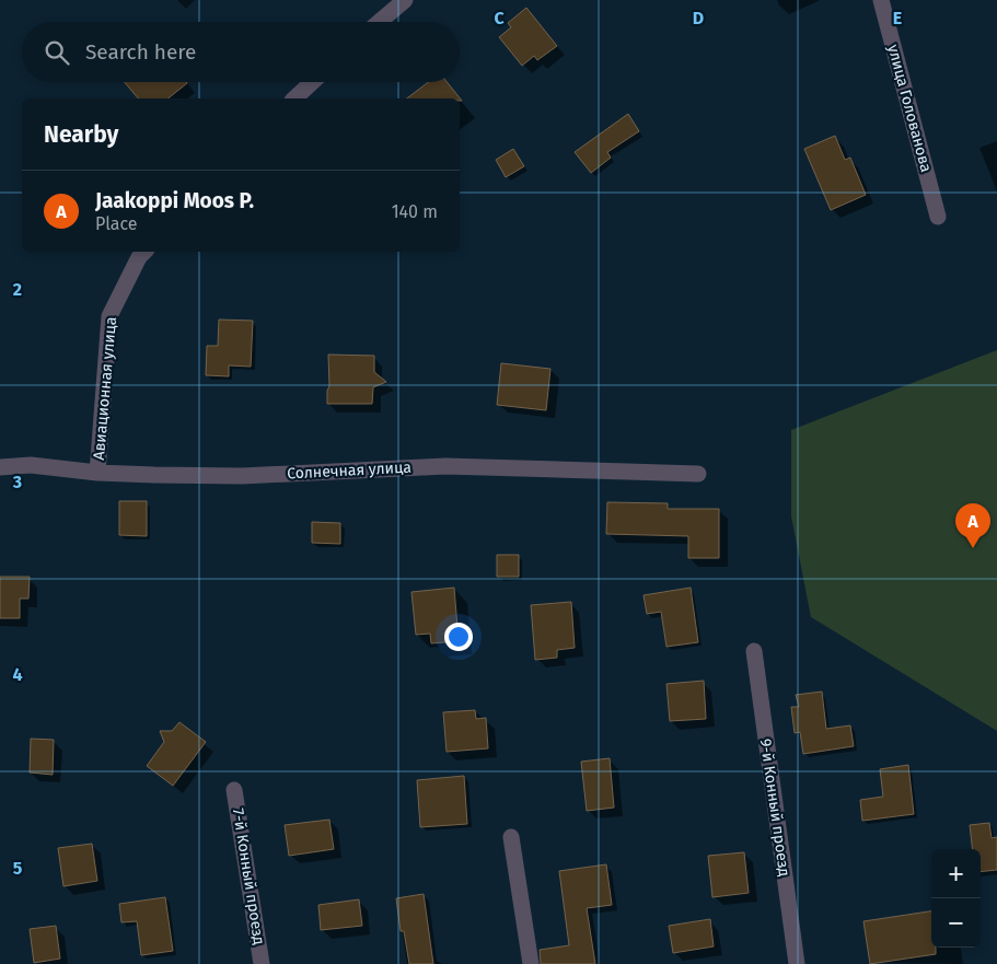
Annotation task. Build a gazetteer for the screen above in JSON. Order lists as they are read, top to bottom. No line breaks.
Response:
{"streets":{"street":["улица Голованова","Авиационная улица","Солнечная улица","9-й Конный проезд","7-й Конный проезд"]},"crossings":[["Авиационная улица","Солнечная улица"]],"page":{"search":"Search here","heading":"Nearby","list":[{"mark":"A","name":"Jaakoppi Moos P.","note":"Place","value":"140 m"}],"pins":"A","map_buttons":["+","−"]},"grid":{"columns":["C","D","E"],"rows":["2","3","4","5"]}}
